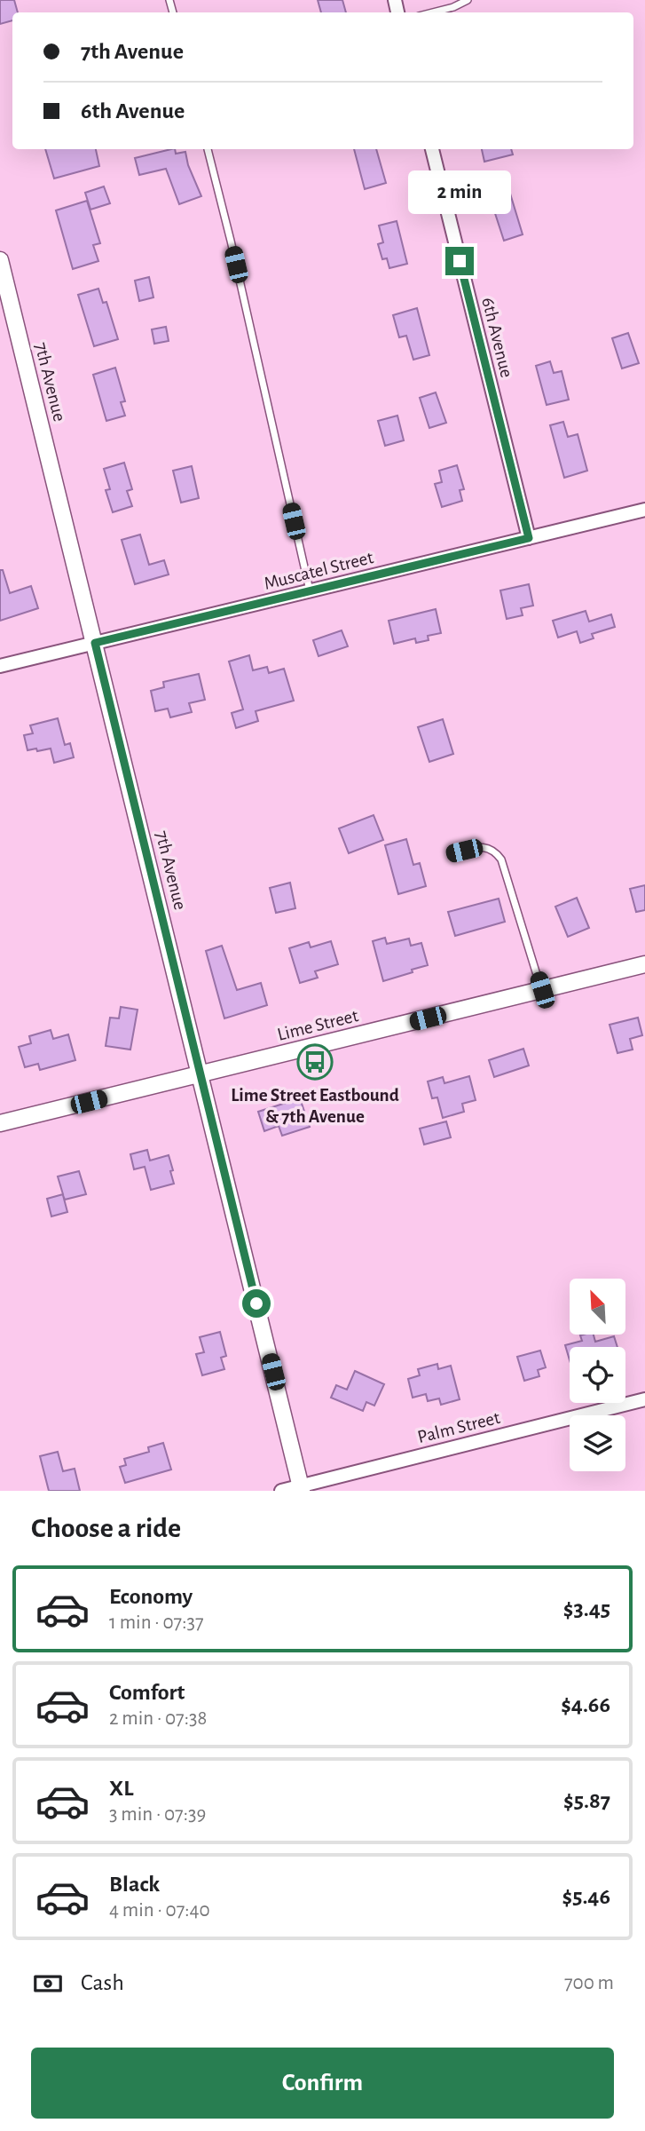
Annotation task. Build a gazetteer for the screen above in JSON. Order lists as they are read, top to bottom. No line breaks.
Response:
{"streets":{"street":["6th Avenue","7th Avenue","Muscatel Street","Lime Street","Palm Street"]},"crossings":[["6th Avenue","Muscatel Street"],["7th Avenue","Muscatel Street"],["7th Avenue","Lime Street"],["7th Avenue","Palm Street"]],"places":{"bus stop":["Lime Street Eastbound & 7th Avenue"]},"north":"top left","page":{"banner":["7th Avenue","6th Avenue"],"bubble":"2 min","heading":"Choose a ride","list":[{"name":"Economy","note":"1 min · 07:37","value":"$3.45"},{"name":"Comfort","note":"2 min · 07:38","value":"$4.66"},{"name":"XL","note":"3 min · 07:39","value":"$5.87"},{"name":"Black","note":"4 min · 07:40","value":"$5.46"}],"pay":["Cash","700 m"],"buttons":"Confirm"}}
